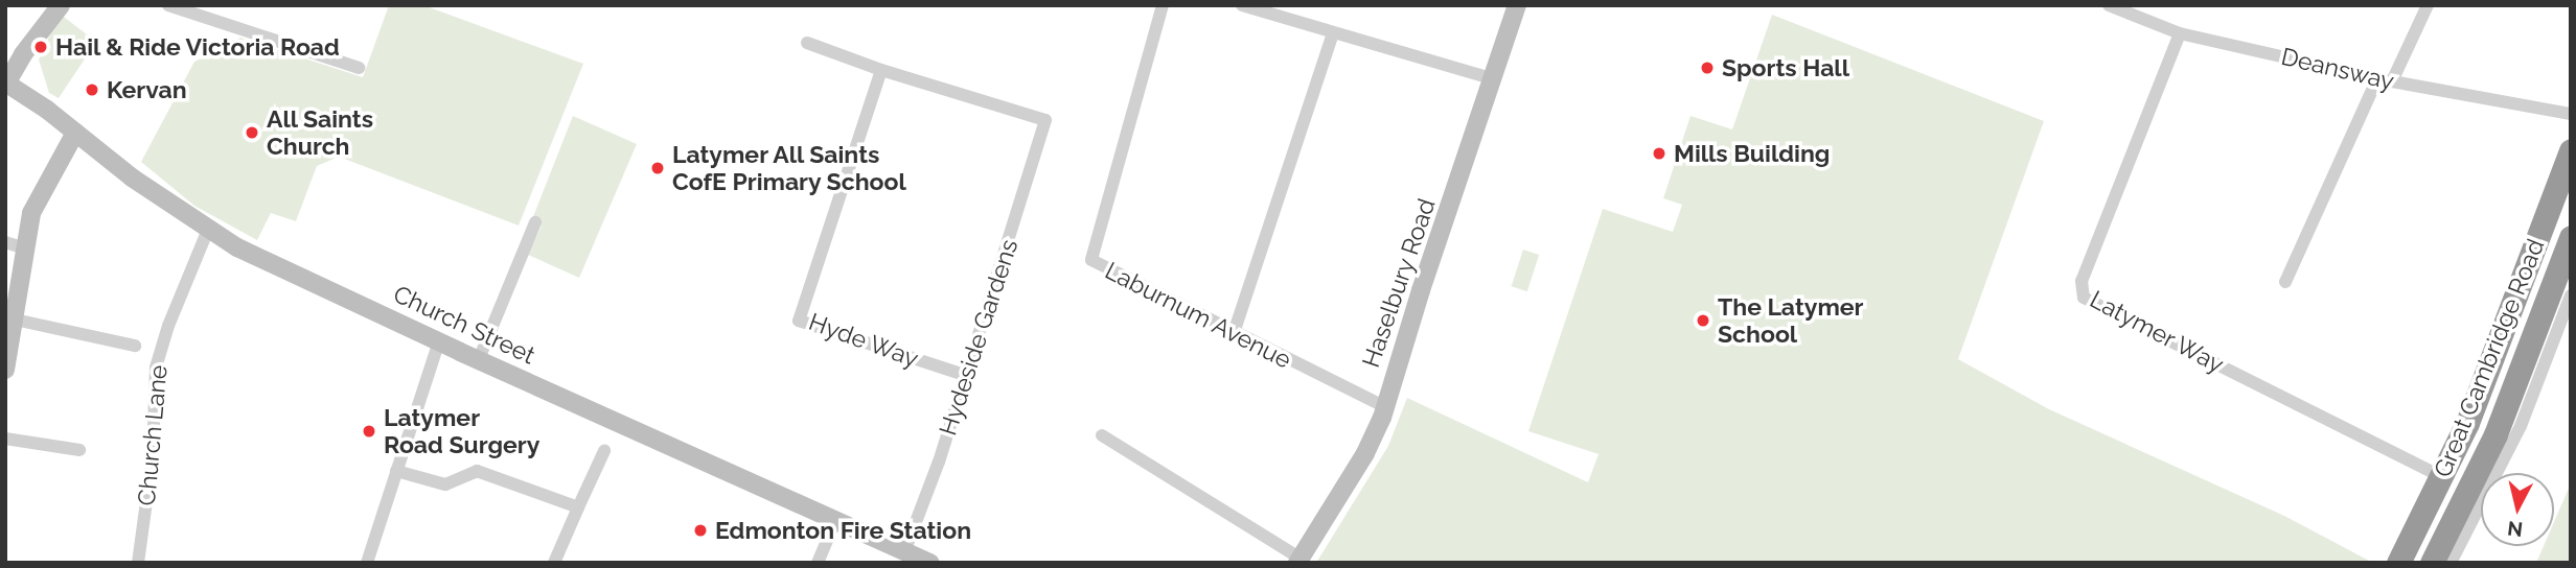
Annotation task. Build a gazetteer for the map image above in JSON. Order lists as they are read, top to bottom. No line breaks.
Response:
{"streets":{"highway":["Great Cambridge Road"],"main road":["Haselbury Road","Church Street"],"street":["Deansway","Laburnum Avenue","Latymer Way","Hydeside Gardens","Hyde Way","Church Lane"]},"crossings":[["Deansway","Latymer Way"],["Haselbury Road","Laburnum Avenue"],["Church Street","Hydeside Gardens"],["Church Street","Church Lane"],["Latymer Way","Great Cambridge Road"],["Hydeside Gardens","Hyde Way"]],"places":["Hail & Ride Victoria Road","Sports Hall","Kervan","All Saints Church","Mills Building","Latymer All Saints CofE Primary School","The Latymer School","Latymer Road Surgery","Edmonton Fire Station"],"north":"bottom"}
